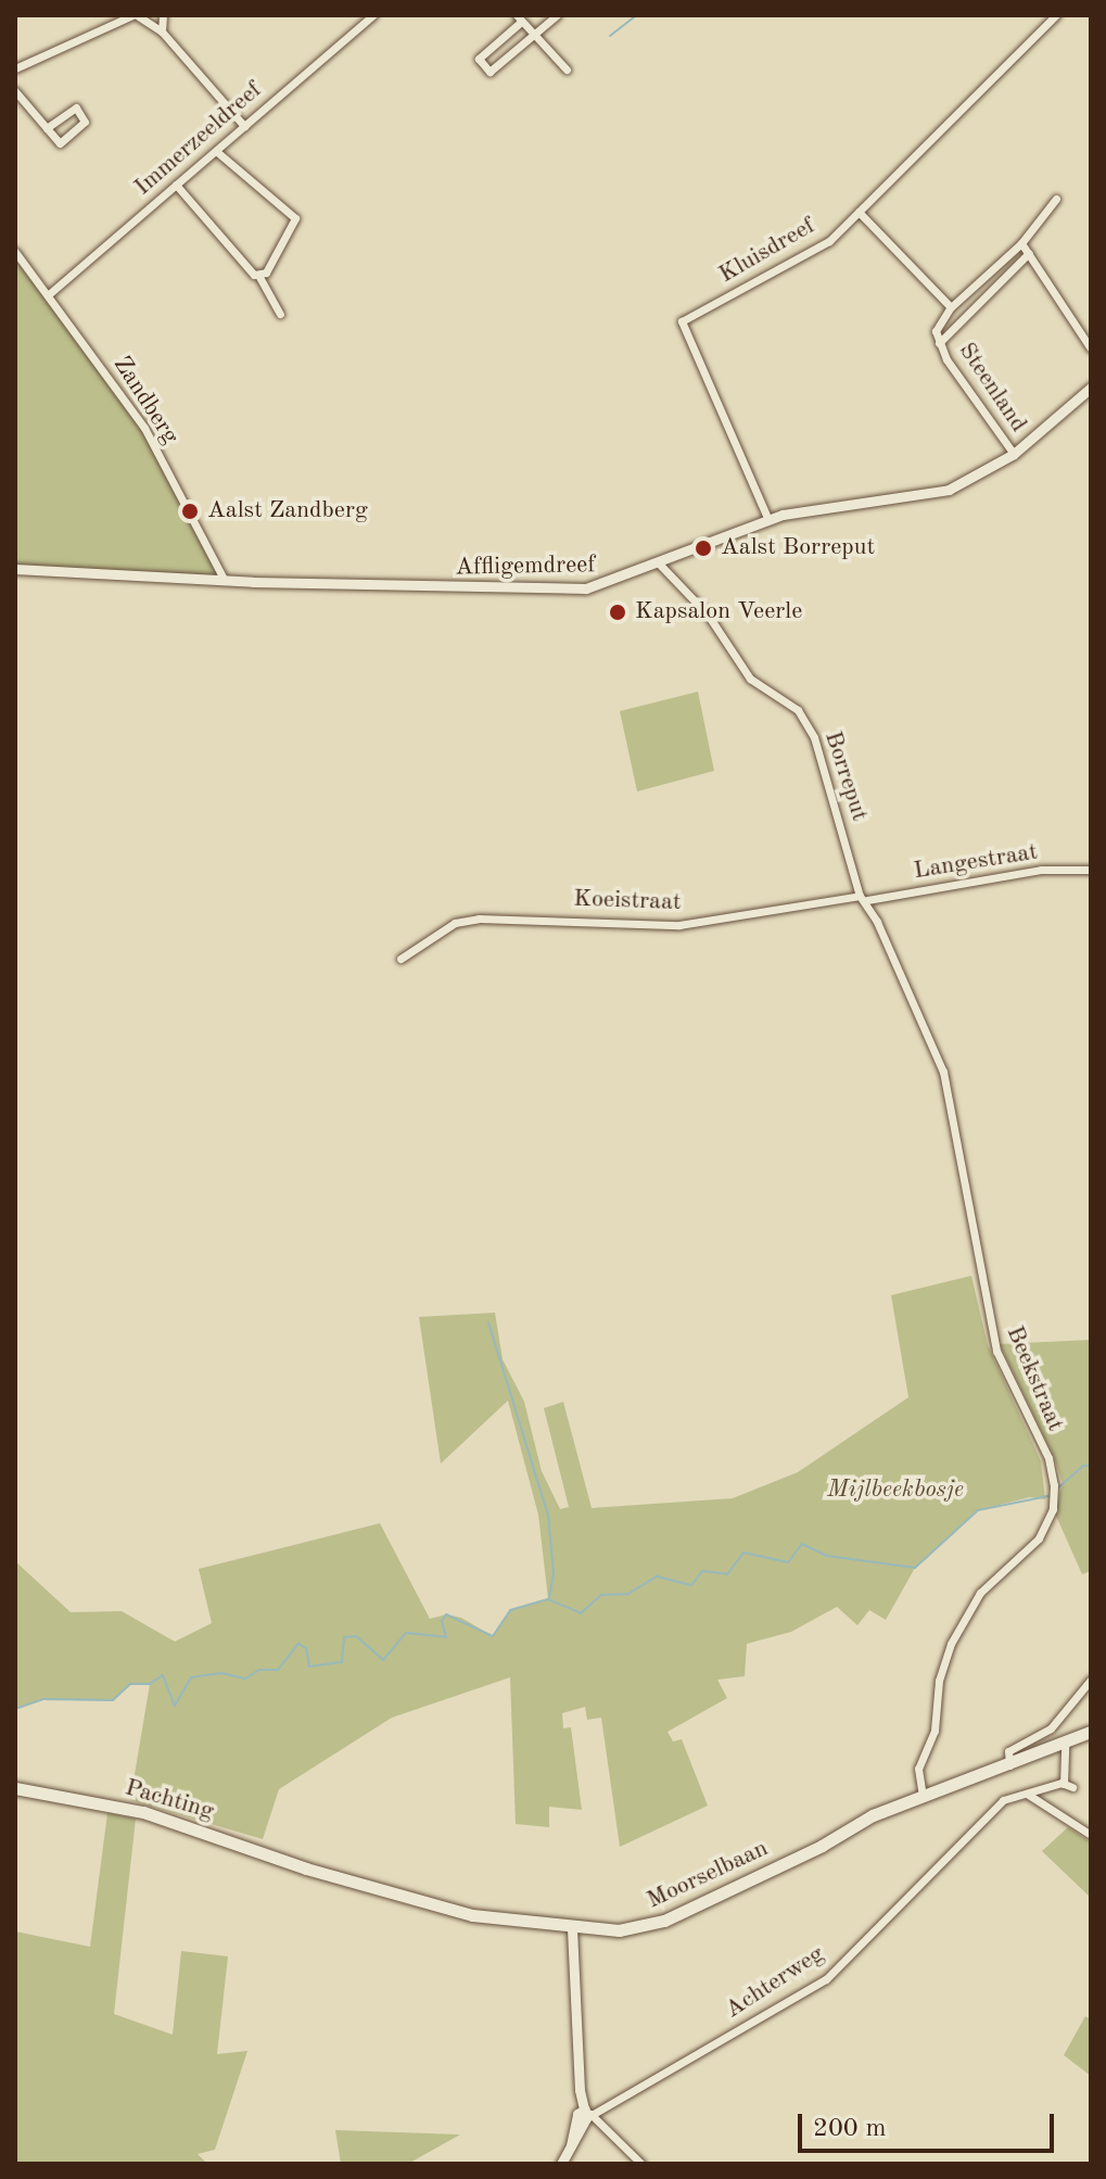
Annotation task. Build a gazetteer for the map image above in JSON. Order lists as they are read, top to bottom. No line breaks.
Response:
{"streets":{"main road":["Pachting","Moorselbaan"],"street":["Immerzeeldreef","Kluisdreef","Steenland","Zandberg","Affligemdreef","Borreput","Langestraat","Koeistraat","Beekstraat","Achterweg"]},"crossings":[["Immerzeeldreef","Zandberg"],["Kluisdreef","Affligemdreef"],["Steenland","Affligemdreef"],["Zandberg","Affligemdreef"],["Affligemdreef","Borreput"],["Borreput","Langestraat"],["Borreput","Koeistraat"],["Borreput","Beekstraat"],["Langestraat","Koeistraat"],["Langestraat","Beekstraat"],["Koeistraat","Beekstraat"],["Beekstraat","Moorselbaan"],["Pachting","Moorselbaan"]],"parks":["Mijlbeekbosje"],"places":["Aalst Zandberg","Aalst Borreput","Kapsalon Veerle"],"scale_bar":"200 m"}
